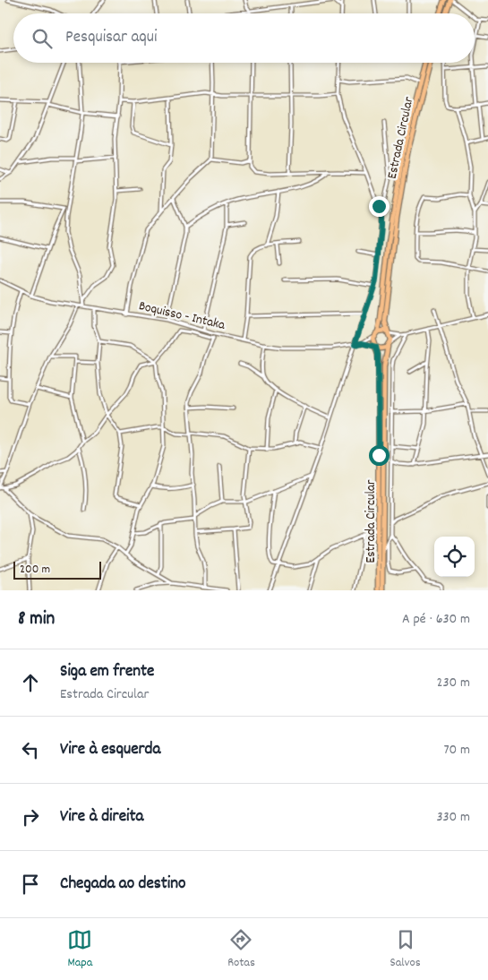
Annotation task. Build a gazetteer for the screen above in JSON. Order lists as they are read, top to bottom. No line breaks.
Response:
{"streets":{"main road":["Estrada Circular"],"street":["Boquisso - Intaka"]},"scale_bar":"200 m","page":{"search":"Pesquisar aqui","scale":"200 m","heading":["8 min","A pé · 630 m"],"list":[["Siga em frente","Estrada Circular","230 m"],["Vire à esquerda","70 m"],["Vire à direita","330 m"],"Chegada ao destino"],"nav":["Mapa","Rotas","Salvos"]}}
